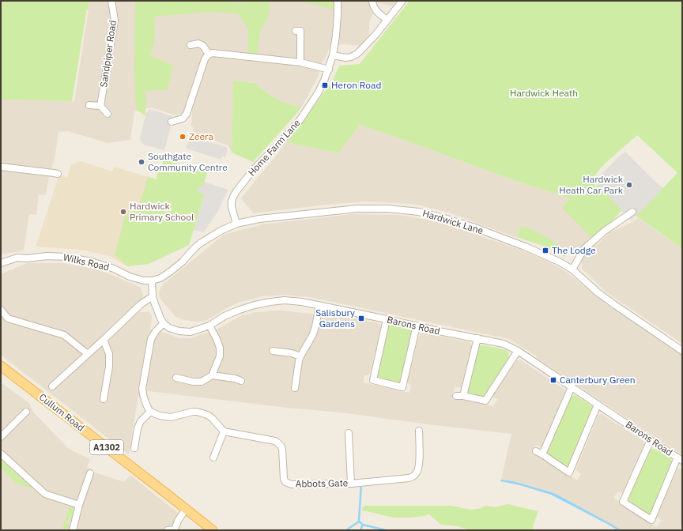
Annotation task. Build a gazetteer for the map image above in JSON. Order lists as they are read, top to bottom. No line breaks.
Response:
{"streets":{"main road":["Cullum Road","A1302"],"street":["Sandpiper Road","Home Farm Lane","Hardwick Lane","Wilks Road","Barons Road","Abbots Gate"]},"crossings":[["Home Farm Lane","Hardwick Lane"],["Hardwick Lane","Wilks Road"]],"parks":["Hardwick Heath"],"places":{"transit":["Heron Road","The Lodge","Salisbury Gardens","Canterbury Green"],"other":["Zeera","Southgate Community Centre","Hardwick Heath Car Park","Hardwick Primary School"]}}
